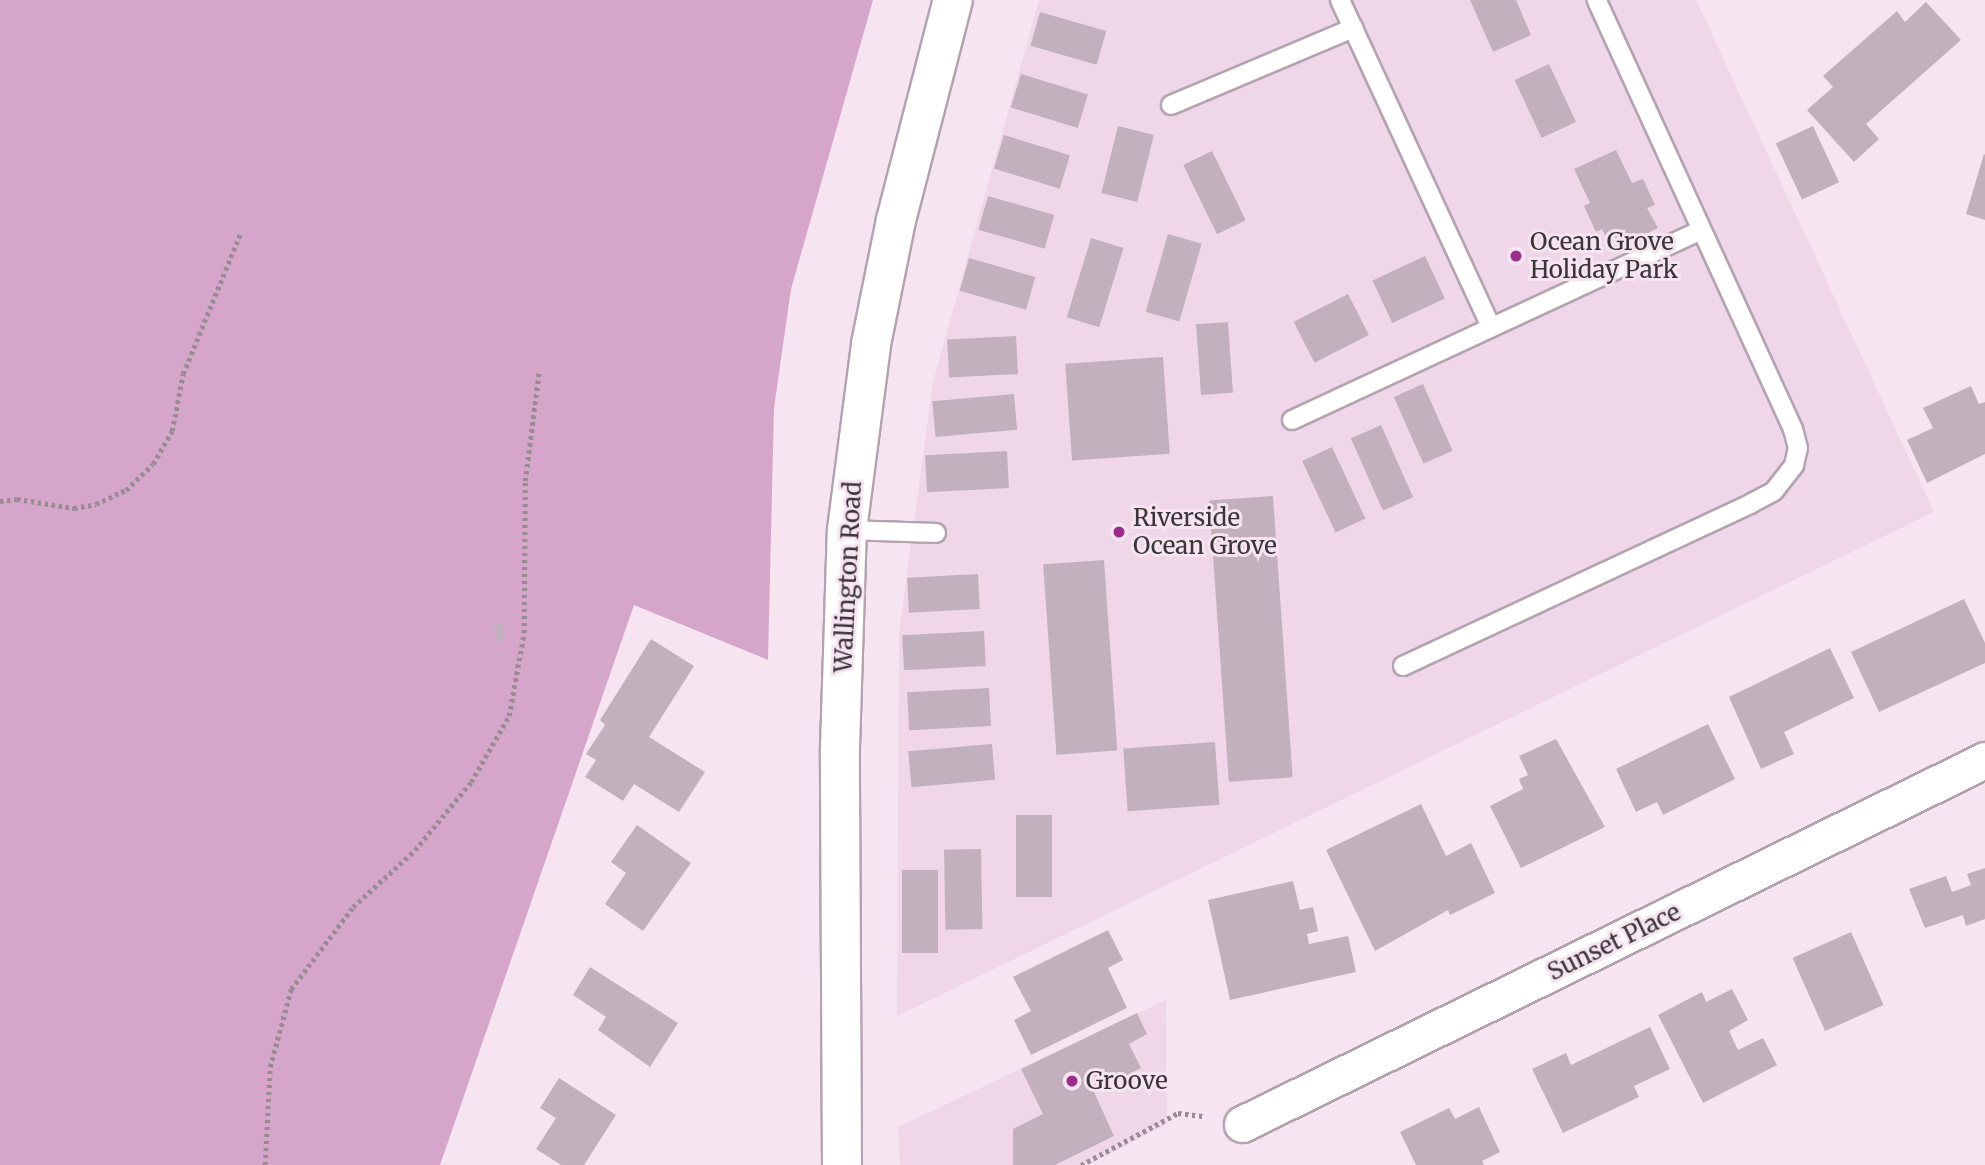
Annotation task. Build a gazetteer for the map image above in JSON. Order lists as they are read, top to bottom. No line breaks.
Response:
{"streets":{"street":["Wallington Road","Sunset Place"]},"places":["Ocean Grove Holiday Park","Riverside Ocean Grove","Groove"]}
